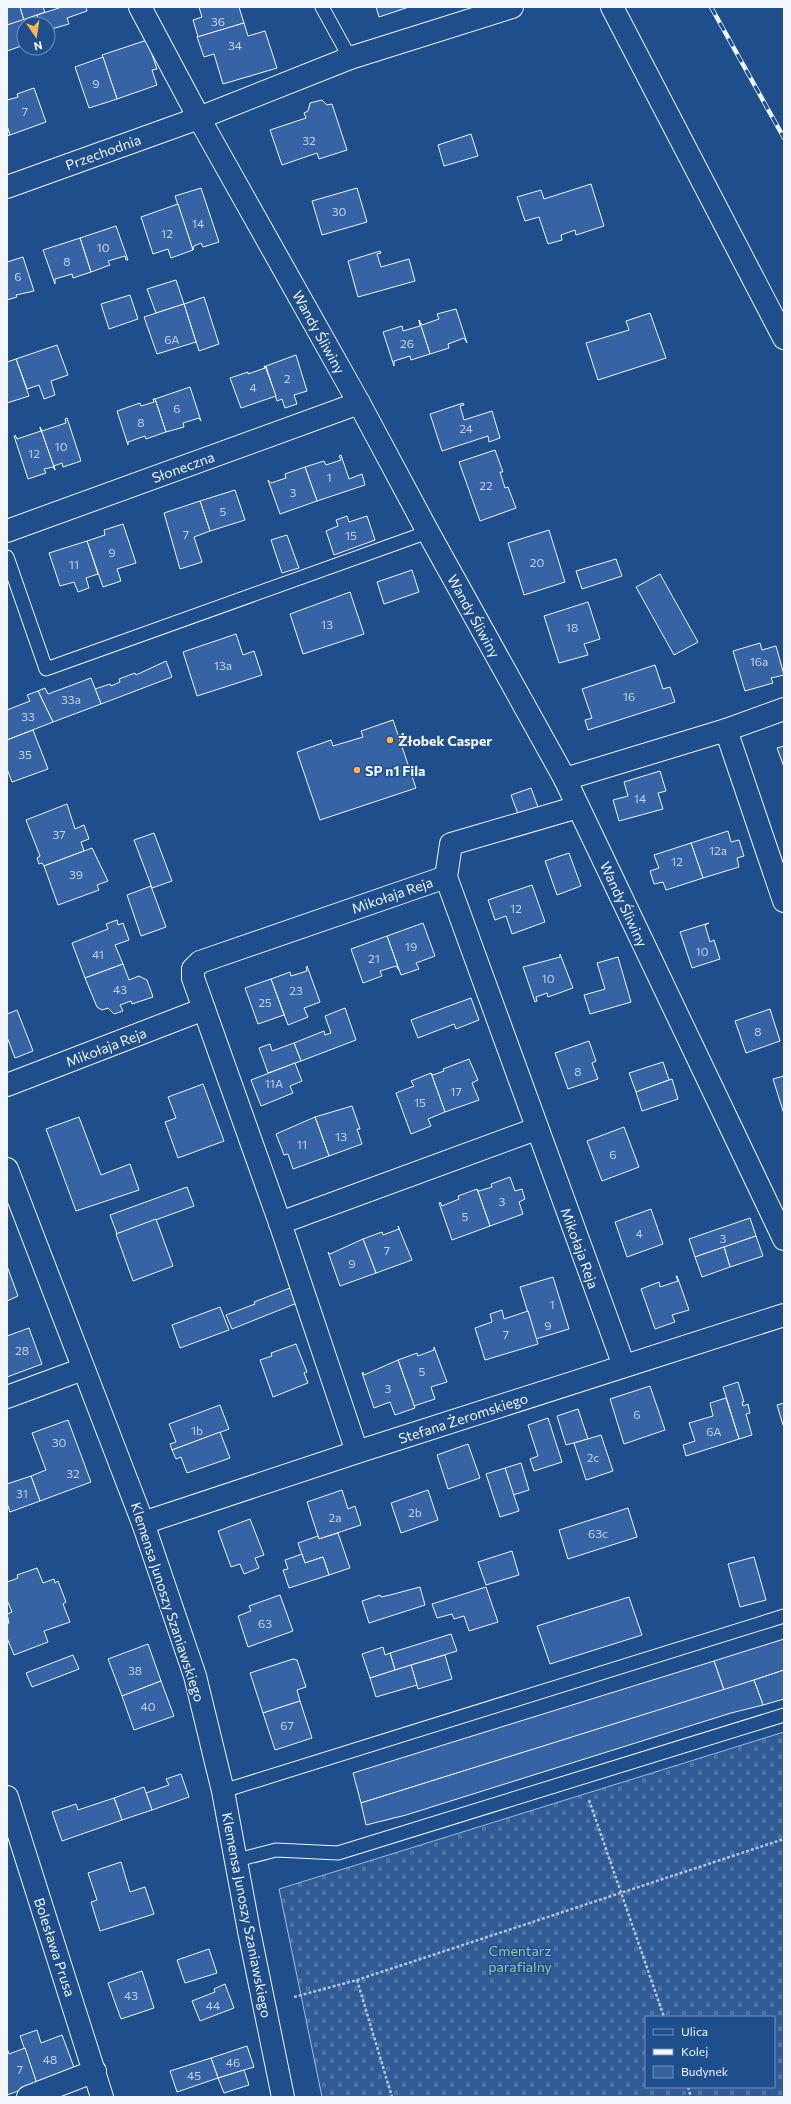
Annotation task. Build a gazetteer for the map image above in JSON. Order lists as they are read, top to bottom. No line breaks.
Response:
{"streets":{"street":["Przechodnia","Wandy Śliwiny","Słoneczna","Mikołaja Reja","Stefana Żeromskiego","Klemensa Junoszy Szaniawskiego","Bolesława Prusa"]},"crossings":[["Przechodnia","Wandy Śliwiny"],["Wandy Śliwiny","Słoneczna"],["Mikołaja Reja","Stefana Żeromskiego"],["Stefana Żeromskiego","Klemensa Junoszy Szaniawskiego"]],"parks":["Cmentarz parafialny"],"places":["Żłobek Casper","SP n1 Fila"],"house_numbers":["36","34","9","7","32","30","14","12","10","8","6","6A","26","2","4","6","8","24","10","12","1","22","3","5","7","15","9","20","11","13","18","16a","13a","16","33a","33","35","14","37","12a","12","39","12","19","10","41","21","10","43","23","25","8","8","11A","17","15","13","11","6","3","5","4","3","7","9","1","9","7","28","5","3","6","1b","6A","30","2c","32","31","2b","2a","63c","63","38","40","67","43","44","48","46","7","45"],"legend":["Ulica","Kolej","Budynek"],"north":"bottom"}
